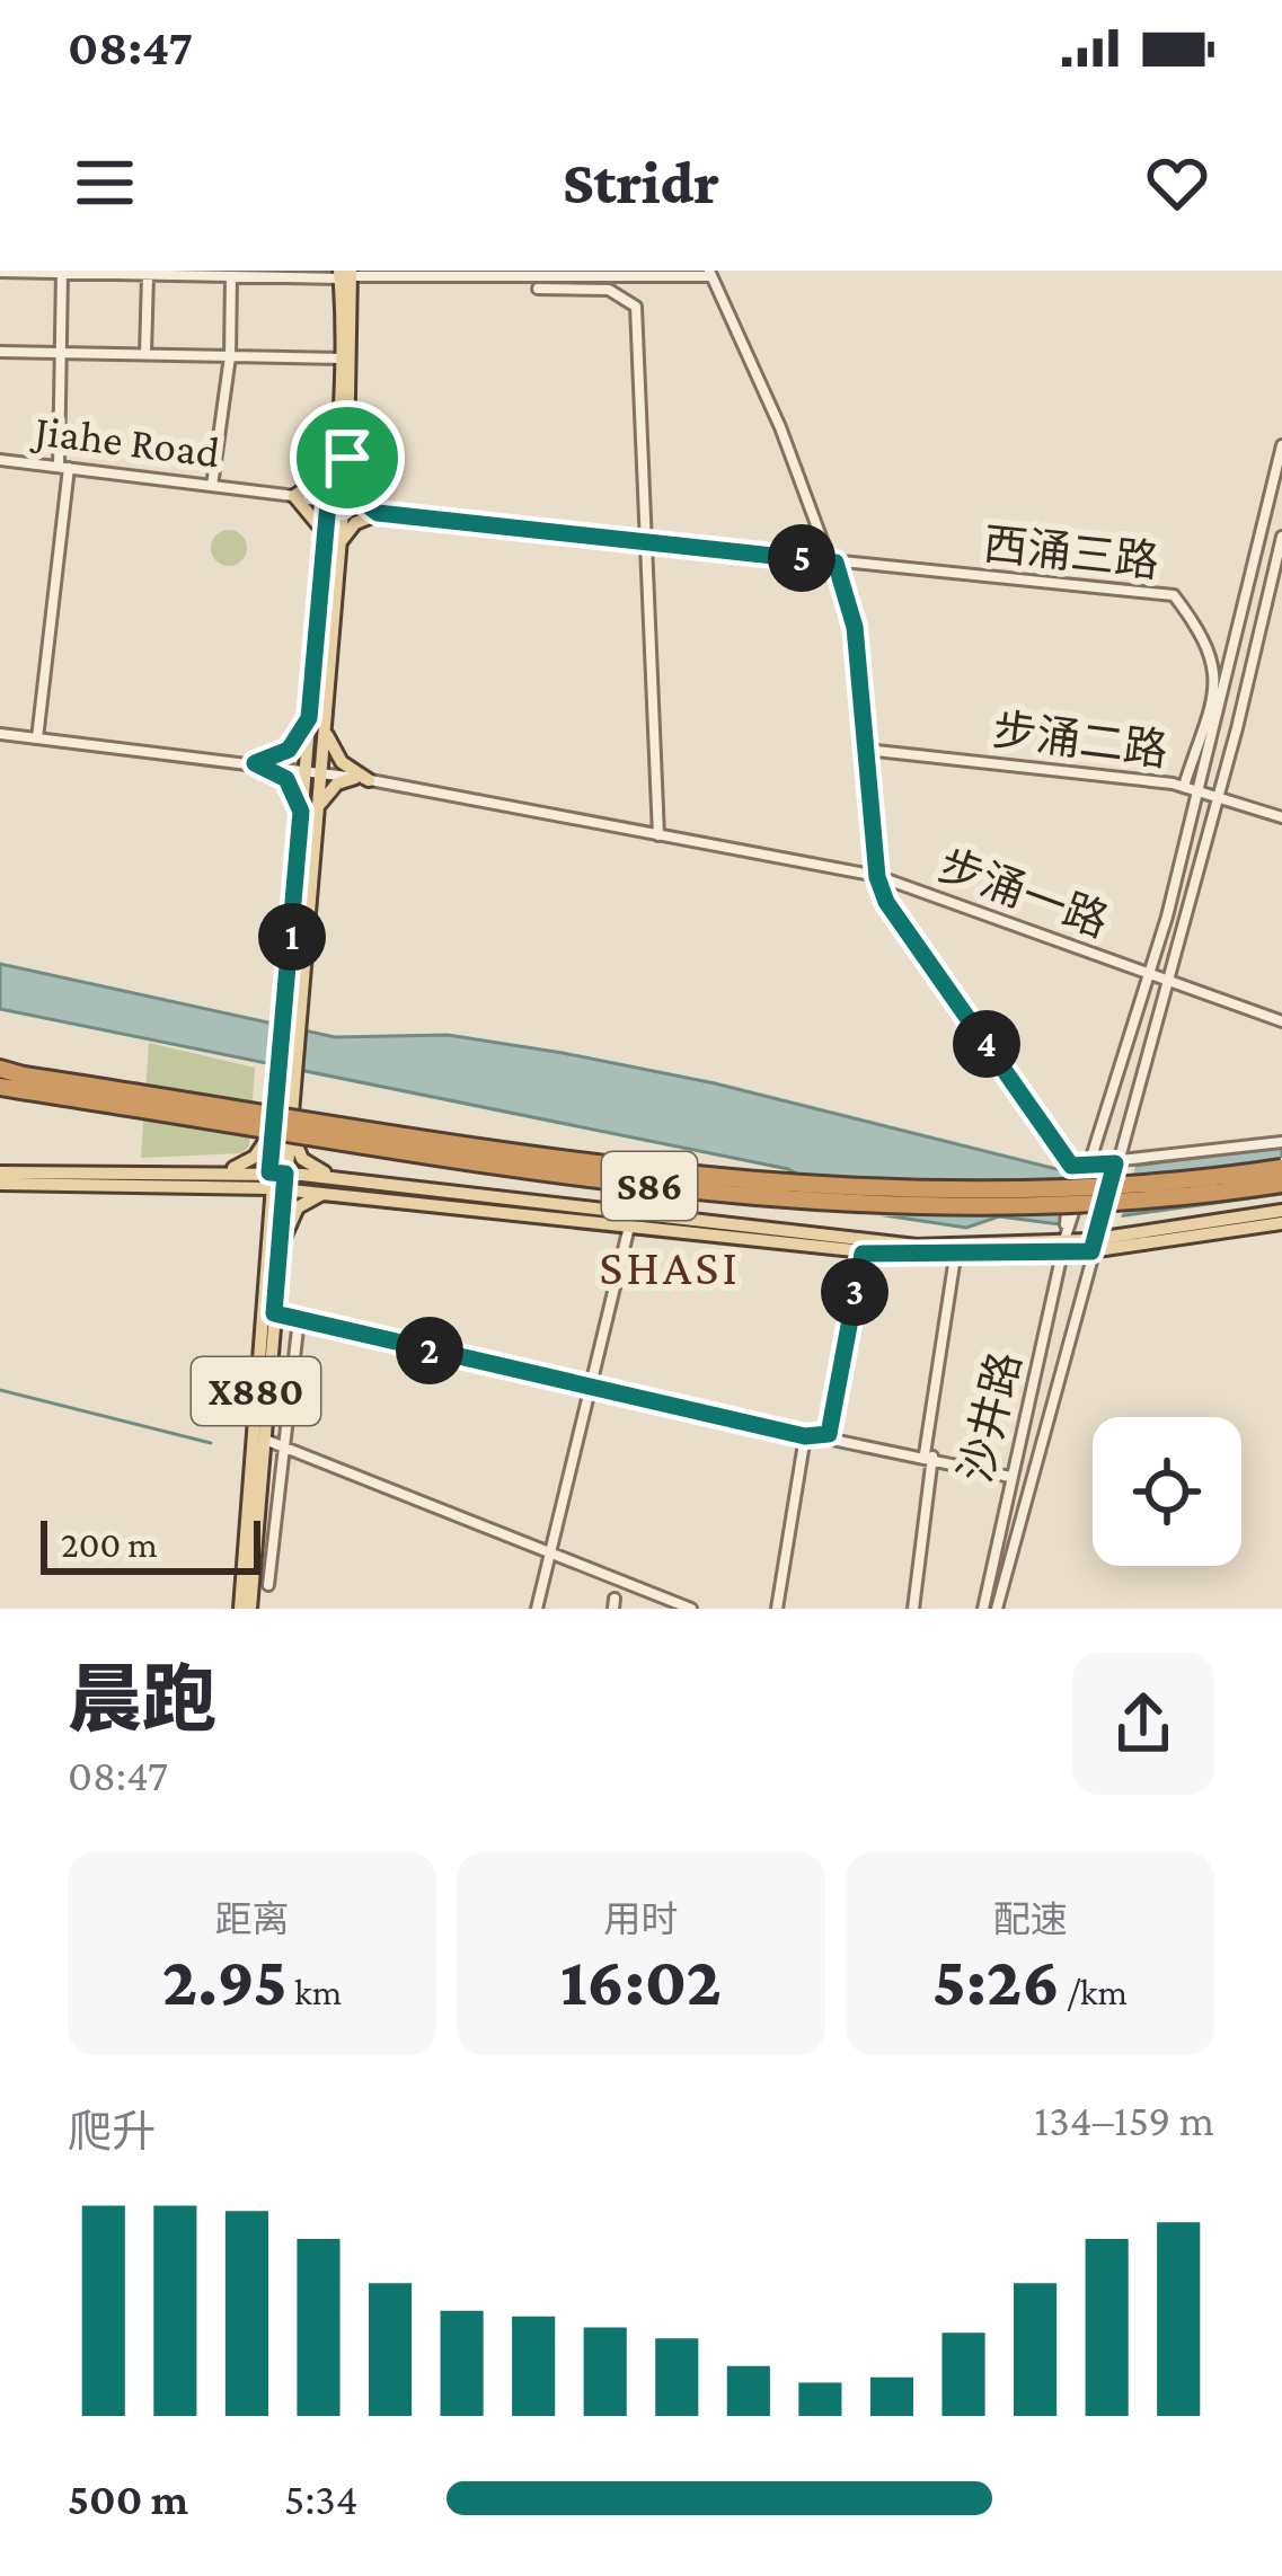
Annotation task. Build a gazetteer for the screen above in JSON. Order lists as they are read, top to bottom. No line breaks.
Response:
{"streets":{"highway":["S86"],"main road":["X880"],"street":["Jiahe Road","西涌三路","步涌二路","步涌一路","沙井路"]},"crossings":[["Jiahe Road","西涌三路"],["西涌三路","步涌二路"]],"districts":["SHASI"],"scale_bar":"200 m","page":{"status":"08:47","header":"Stridr","pins":["5","1","4","3","2"],"scale":"200 m","heading":["晨跑","08:47"],"stats":[["距离","2.95 km"],["用时","16:02"],["配速","5:26 /km"]],"chart":["爬升","134–159 m"],"list":[{"name":"500 m","note":"5:34"}]}}
